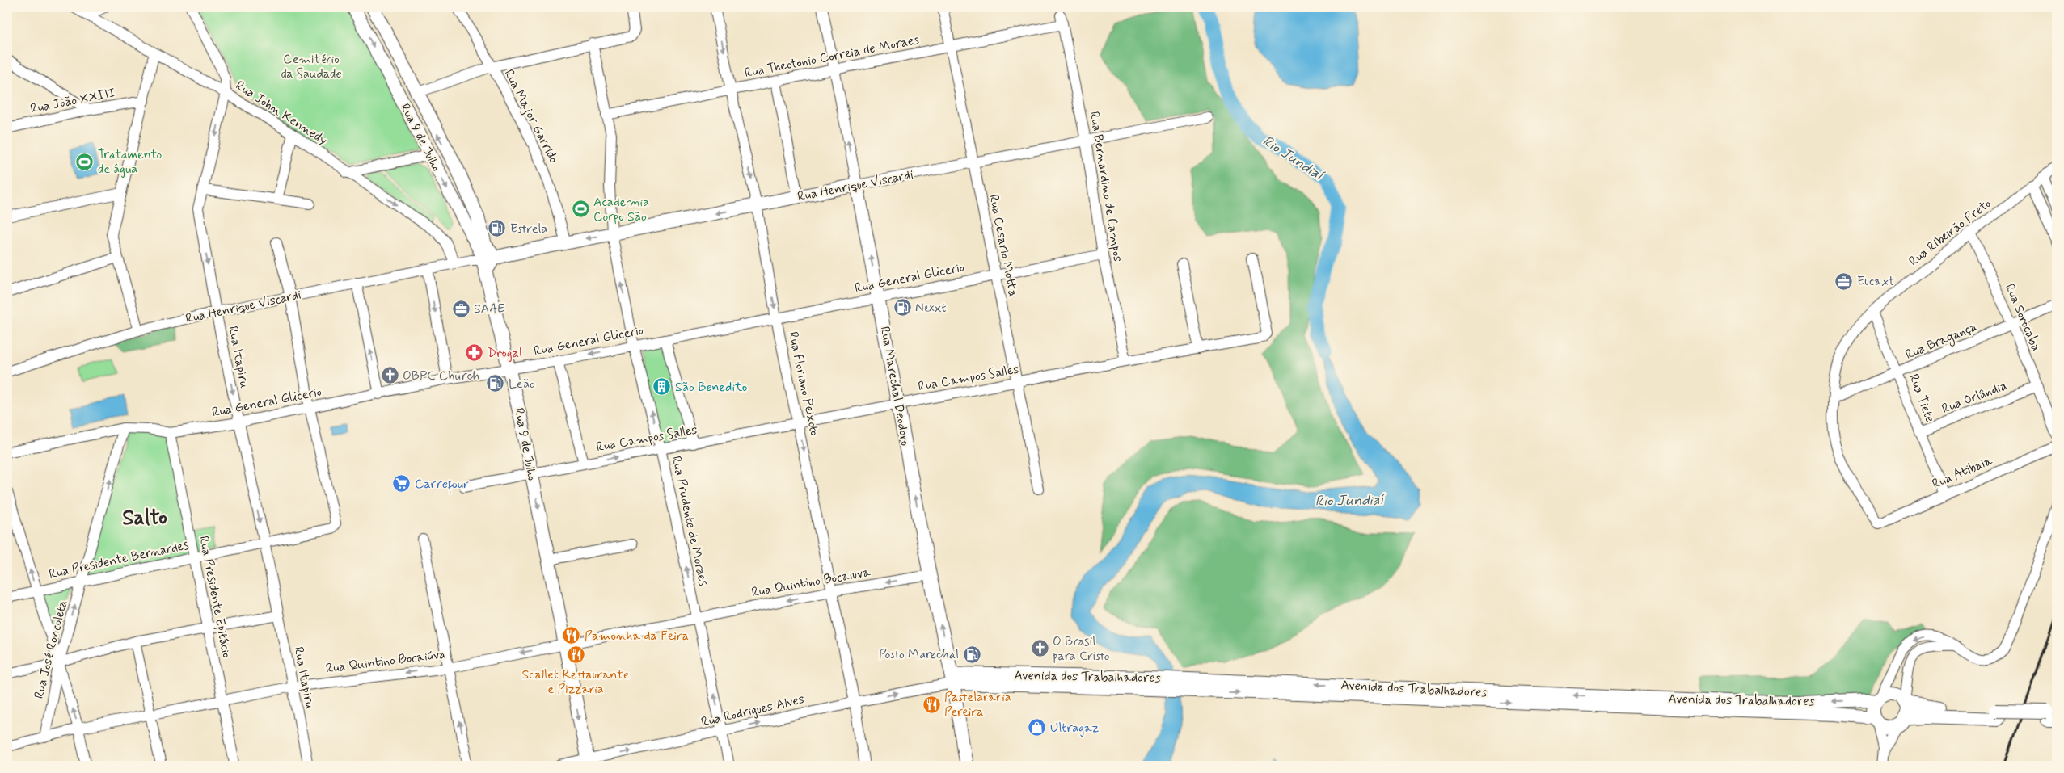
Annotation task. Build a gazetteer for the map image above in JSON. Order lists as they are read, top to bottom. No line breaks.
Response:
{"streets":{"main road":["Rua 9 de Julho","Rua Henrique Viscardi","Rua Marechal Deodoro","Avenida dos Trabalhadores"],"street":["Rua Theotonio Correia de Moraes","Rua João XXIII","Rua John Kennedy","Rua Major Garrido","Rua Bernardino de Campos","Rua Ribeirão Preto","Rua Cesario Motta","Rua General Glicerio","Rua Sorocaba","Rua Bragança","Rua Itapiru","Rua Campos Salles","Rua Floriano Peixoto","Rua Orlândia","Rua Tiete","Rua Atibaia","Rua Prudente de Moraes","Rua Presidente Bernardes","Rua Quintino Bocaiuva","Rua Presidente Epitácio","Rua José Roncoleta","Rua Quintino Bocaiúva","Rua Rodrigues Alves"]},"crossings":[["Rua Theotonio Correia de Moraes","Rua Bernardino de Campos"],["Rua Theotonio Correia de Moraes","Rua Cesario Motta"],["Rua Theotonio Correia de Moraes","Rua Floriano Peixoto"],["Rua Theotonio Correia de Moraes","Rua Marechal Deodoro"],["Rua Theotonio Correia de Moraes","Rua Prudente de Moraes"],["Rua John Kennedy","Rua Henrique Viscardi"],["Rua John Kennedy","Rua Itapiru"],["Rua Major Garrido","Rua Henrique Viscardi"],["Rua 9 de Julho","Rua Henrique Viscardi"],["Rua 9 de Julho","Rua General Glicerio"],["Rua 9 de Julho","Rua Campos Salles"],["Rua 9 de Julho","Rua Quintino Bocaiúva"],["Rua 9 de Julho","Rua Rodrigues Alves"],["Rua Henrique Viscardi","Rua Bernardino de Campos"],["Rua Henrique Viscardi","Rua Cesario Motta"],["Rua Henrique Viscardi","Rua Itapiru"],["Rua Henrique Viscardi","Rua Floriano Peixoto"],["Rua Henrique Viscardi","Rua Marechal Deodoro"],["Rua Henrique Viscardi","Rua Prudente de Moraes"],["Rua Bernardino de Campos","Rua General Glicerio"],["Rua Bernardino de Campos","Rua Campos Salles"],["Rua Ribeirão Preto","Rua Sorocaba"],["Rua Ribeirão Preto","Rua Bragança"],["Rua Ribeirão Preto","Rua Tiete"],["Rua Ribeirão Preto","Rua Atibaia"],["Rua Cesario Motta","Rua General Glicerio"],["Rua Cesario Motta","Rua Campos Salles"],["Rua General Glicerio","Rua Itapiru"],["Rua General Glicerio","Rua Floriano Peixoto"],["Rua General Glicerio","Rua Marechal Deodoro"],["Rua General Glicerio","Rua Prudente de Moraes"],["Rua General Glicerio","Rua Presidente Bernardes"],["Rua General Glicerio","Rua Presidente Epitácio"],["Rua General Glicerio","Rua José Roncoleta"],["Rua Sorocaba","Rua Bragança"],["Rua Sorocaba","Rua Orlândia"],["Rua Bragança","Rua Tiete"],["Rua Itapiru","Rua Presidente Bernardes"],["Rua Itapiru","Rua Quintino Bocaiúva"],["Rua Campos Salles","Rua Floriano Peixoto"],["Rua Campos Salles","Rua Marechal Deodoro"],["Rua Campos Salles","Rua Prudente de Moraes"],["Rua Floriano Peixoto","Rua Quintino Bocaiuva"],["Rua Floriano Peixoto","Rua Rodrigues Alves"],["Rua Marechal Deodoro","Rua Quintino Bocaiuva"],["Rua Marechal Deodoro","Avenida dos Trabalhadores"],["Rua Marechal Deodoro","Rua Rodrigues Alves"],["Rua Orlândia","Rua Tiete"],["Rua Tiete","Rua Atibaia"],["Rua Prudente de Moraes","Rua Quintino Bocaiuva"],["Rua Prudente de Moraes","Rua Quintino Bocaiúva"],["Rua Prudente de Moraes","Rua Rodrigues Alves"],["Rua Presidente Bernardes","Rua Presidente Epitácio"],["Rua Presidente Bernardes","Rua José Roncoleta"],["Rua Quintino Bocaiuva","Rua Quintino Bocaiúva"],["Rua Presidente Epitácio","Rua Quintino Bocaiúva"],["Rua José Roncoleta","Rua Quintino Bocaiúva"],["Avenida dos Trabalhadores","Rua Rodrigues Alves"]],"one_way":["Rua Floriano Peixoto","Rua Marechal Deodoro","Rua Quintino Bocaiuva","Rua José Roncoleta","Rua Quintino Bocaiúva","Rua Rodrigues Alves"],"districts":["Salto"],"water":["Rio Jundiaí"],"parks":["Cemitério da Saudade"],"places":{"sports":["Tratamento de água","Academia Corpo São"],"fuel station":["Estrela","Nexxt","Leão","Posto Marechal"],"office":["Eucaxt","SAAE"],"pharmacy":["Drogal"],"church":["OBPC Church","O Brasil para Cristo"],"building":["São Benedito"],"supermarket":["Carrefour"],"restaurant":["Pamonha da Feira","Scallet Restaurante e Pizzaria","Pastelararia Pereira"],"shop":["Ultragaz"]}}
